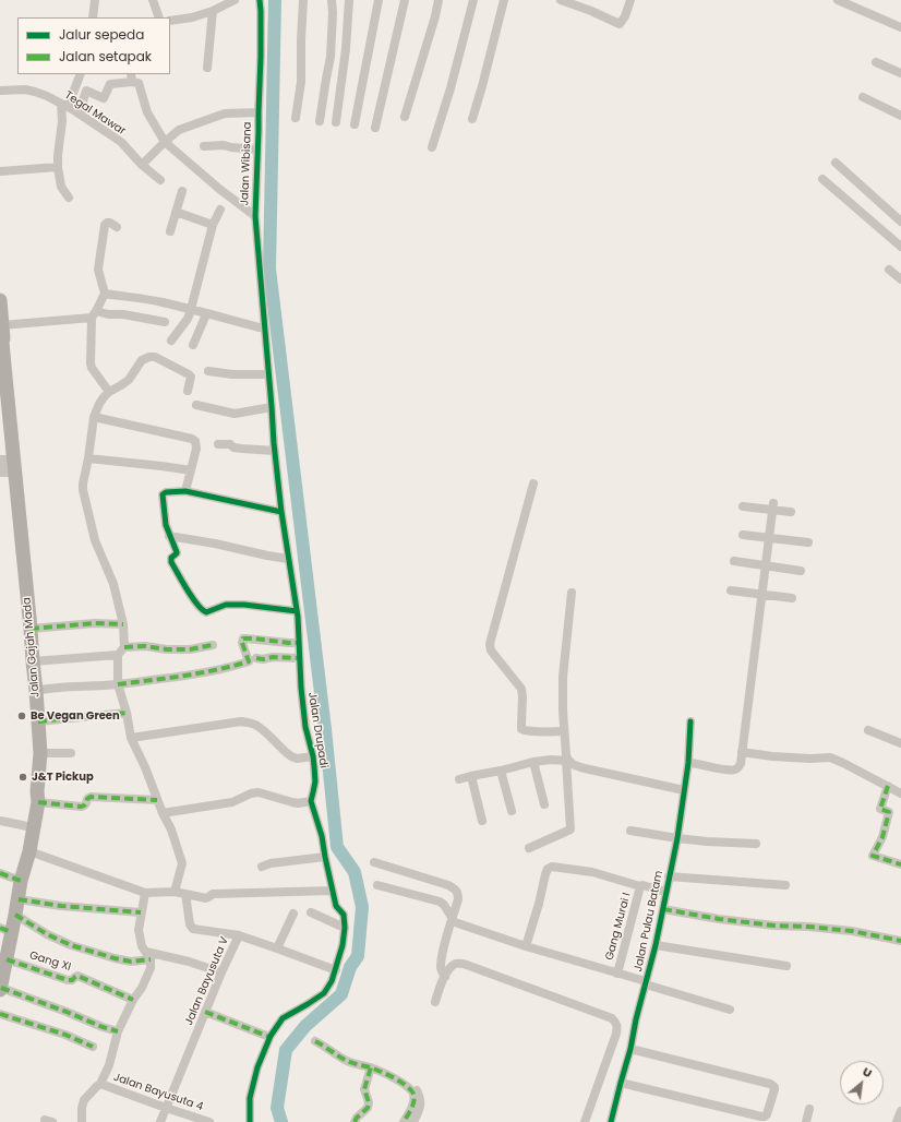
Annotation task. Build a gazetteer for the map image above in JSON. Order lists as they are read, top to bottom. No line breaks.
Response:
{"streets":{"highway":["Jalan Gajah Mada"],"street":["Tegal Mawar","Jalan Wibisana","Jalan Drupadi","Jalan Pulau Batam","Gang Murai I","Gang XI","Jalan Bayusuta V","Jalan Bayusuta 4"]},"crossings":[["Jalan Wibisana","Jalan Drupadi"],["Jalan Gajah Mada","Gang XI"],["Jalan Drupadi","Jalan Bayusuta V"],["Jalan Pulau Batam","Gang Murai I"],["Jalan Bayusuta V","Jalan Bayusuta 4"]],"places":["Be Vegan Green","J&T Pickup"],"legend":["Jalur sepeda","Jalan setapak"],"north":"top right"}
